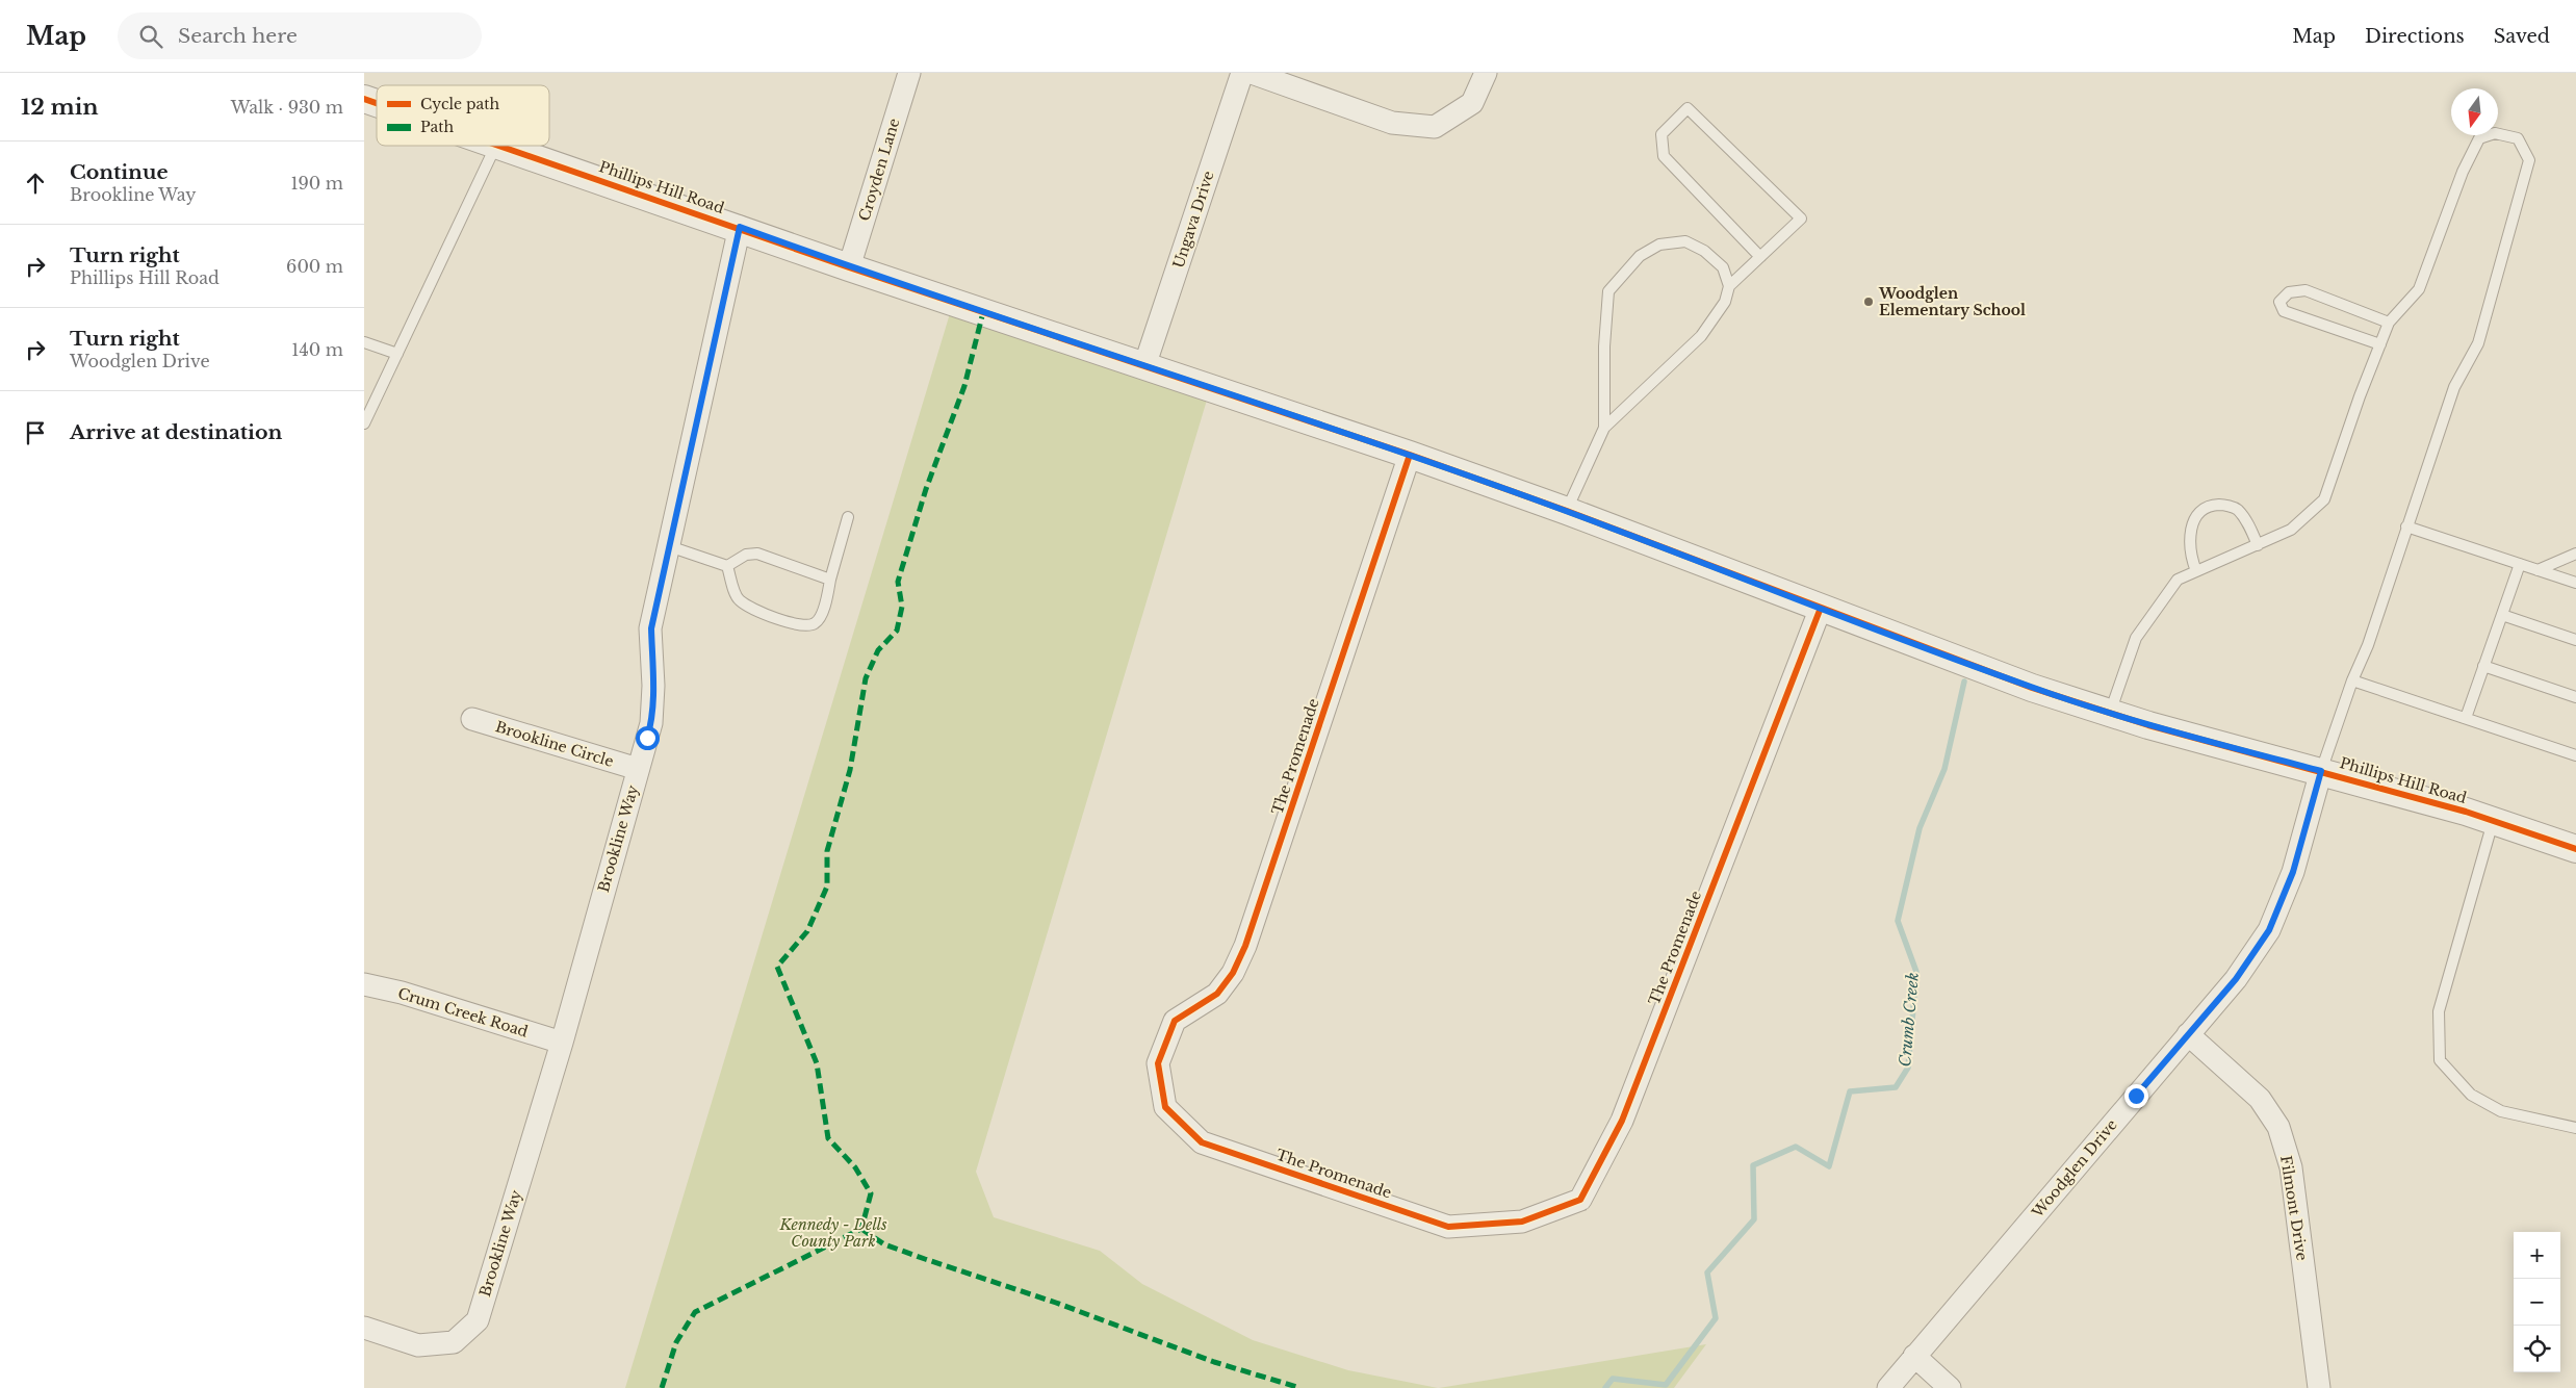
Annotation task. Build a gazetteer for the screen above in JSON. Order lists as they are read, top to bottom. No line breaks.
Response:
{"streets":{"street":["Croyden Lane","Phillips Hill Road","Ungava Drive","Brookline Circle","The Promenade","Brookline Way","Crum Creek Road","Woodglen Drive","Filmont Drive"]},"crossings":[["Croyden Lane","Phillips Hill Road"],["Phillips Hill Road","Ungava Drive"],["Phillips Hill Road","The Promenade"],["Phillips Hill Road","Brookline Way"],["Phillips Hill Road","Woodglen Drive"],["Brookline Circle","Brookline Way"],["Brookline Way","Crum Creek Road"],["Woodglen Drive","Filmont Drive"]],"water":["Crumb Creek"],"parks":["Kennedy - Dells County Park"],"places":["Woodglen Elementary School"],"legend":["Cycle path","Path"],"north":"bottom","page":{"header":"Map","search":"Search here","nav":["Map","Directions","Saved"],"heading":["12 min","Walk · 930 m"],"list":[["Continue","Brookline Way","190 m"],["Turn right","Phillips Hill Road","600 m"],["Turn right","Woodglen Drive","140 m"],"Arrive at destination"],"map_buttons":["+","−"]}}
